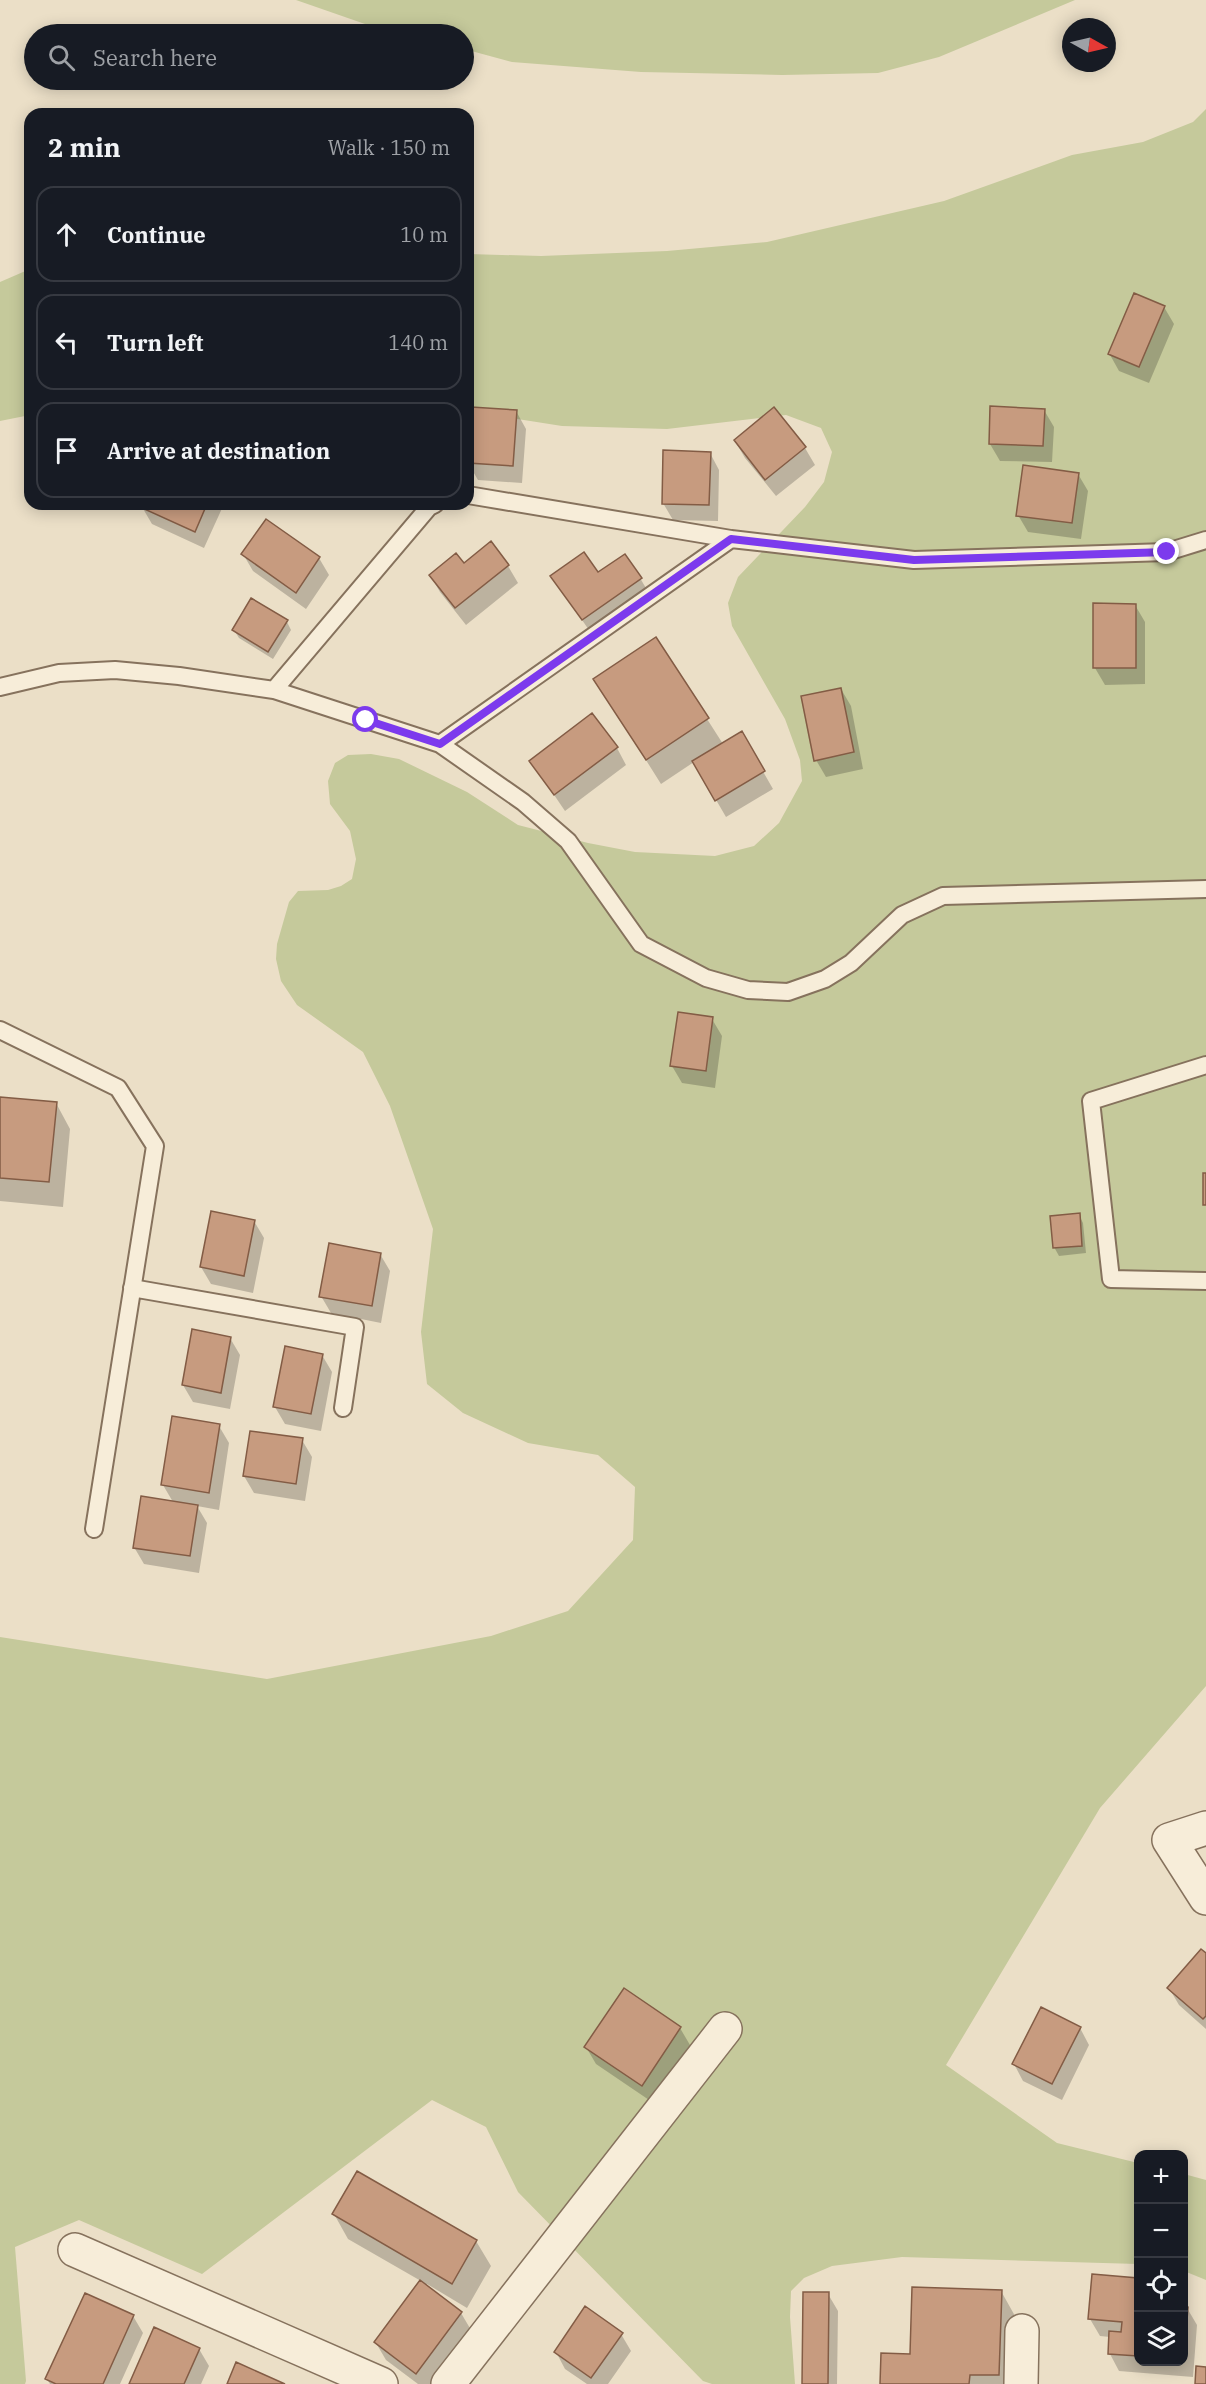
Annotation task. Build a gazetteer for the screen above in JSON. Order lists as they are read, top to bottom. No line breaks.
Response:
{"north":"right","page":{"search":"Search here","heading":["2 min","Walk · 150 m"],"list":[["Continue","10 m"],["Turn left","140 m"],"Arrive at destination"],"map_buttons":["+","−"]}}
